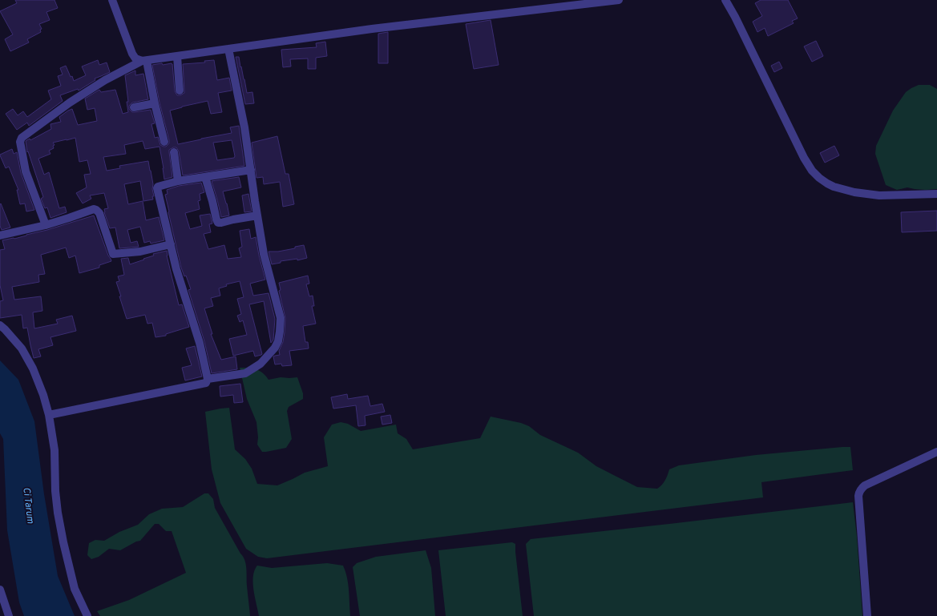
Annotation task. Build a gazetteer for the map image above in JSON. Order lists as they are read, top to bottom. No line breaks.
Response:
{"water":["Ci Tarum"]}
